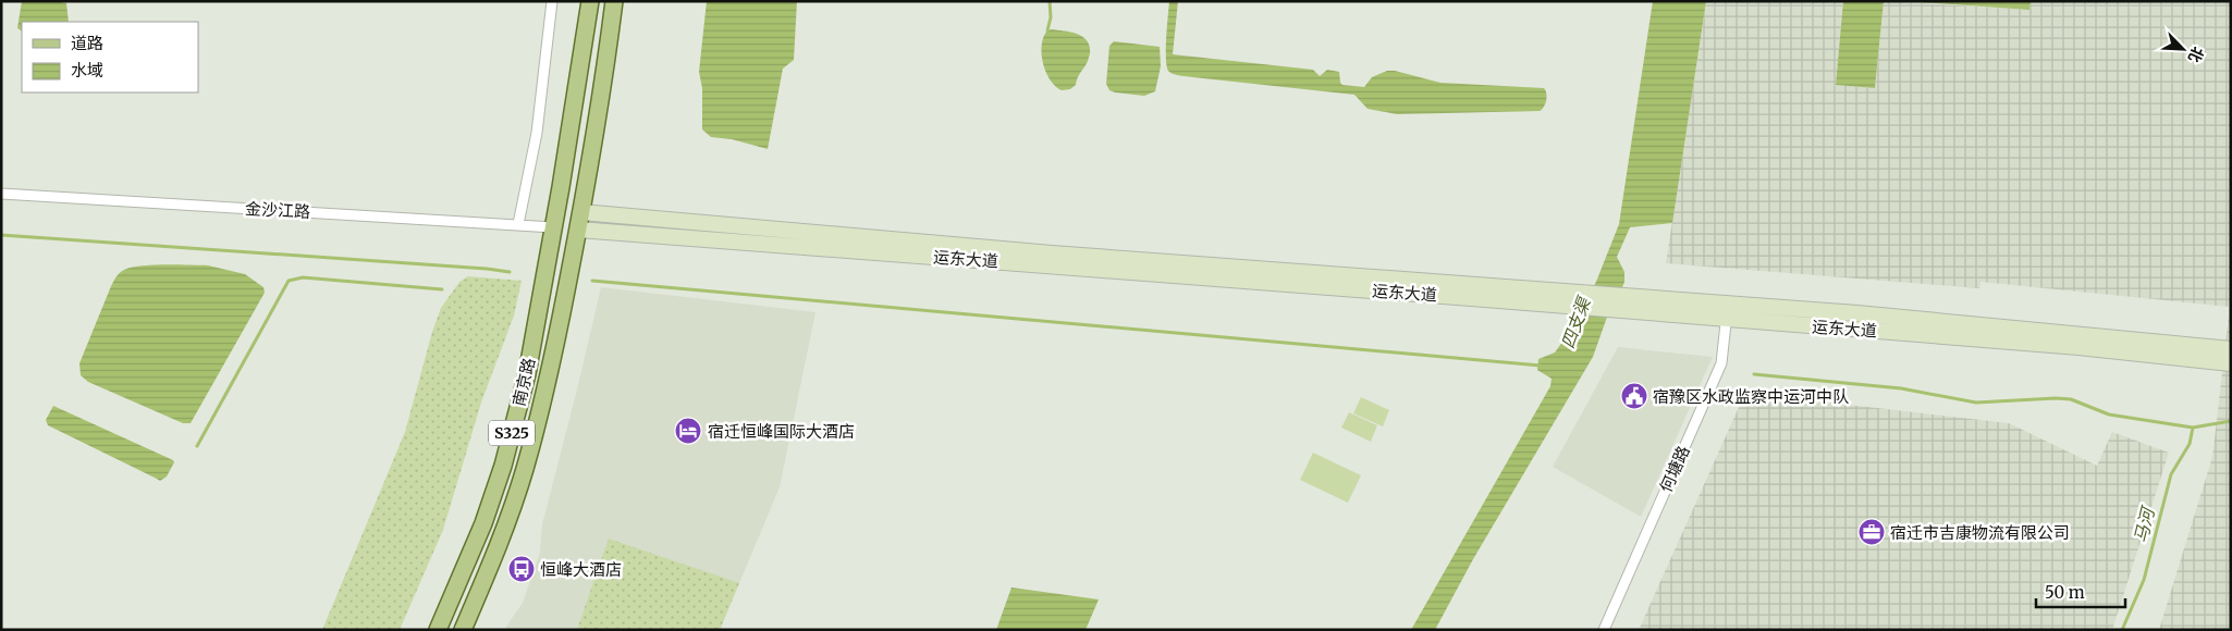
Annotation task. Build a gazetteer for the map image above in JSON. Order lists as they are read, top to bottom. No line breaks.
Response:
{"streets":{"main road":["运东大道","南京路","S325"],"street":["金沙江路","何塘路"]},"crossings":[["金沙江路","南京路"],["运东大道","南京路"],["运东大道","何塘路"]],"water":["四支渠","马河"],"places":{"public building":["宿豫区水政监察中运河中队"],"hotel":["宿迁恒峰国际大酒店"],"office":["宿迁市吉康物流有限公司"],"bus stop":["恒峰大酒店"]},"legend":["道路","水域"],"scale_bar":"50 m","north":"bottom right"}
